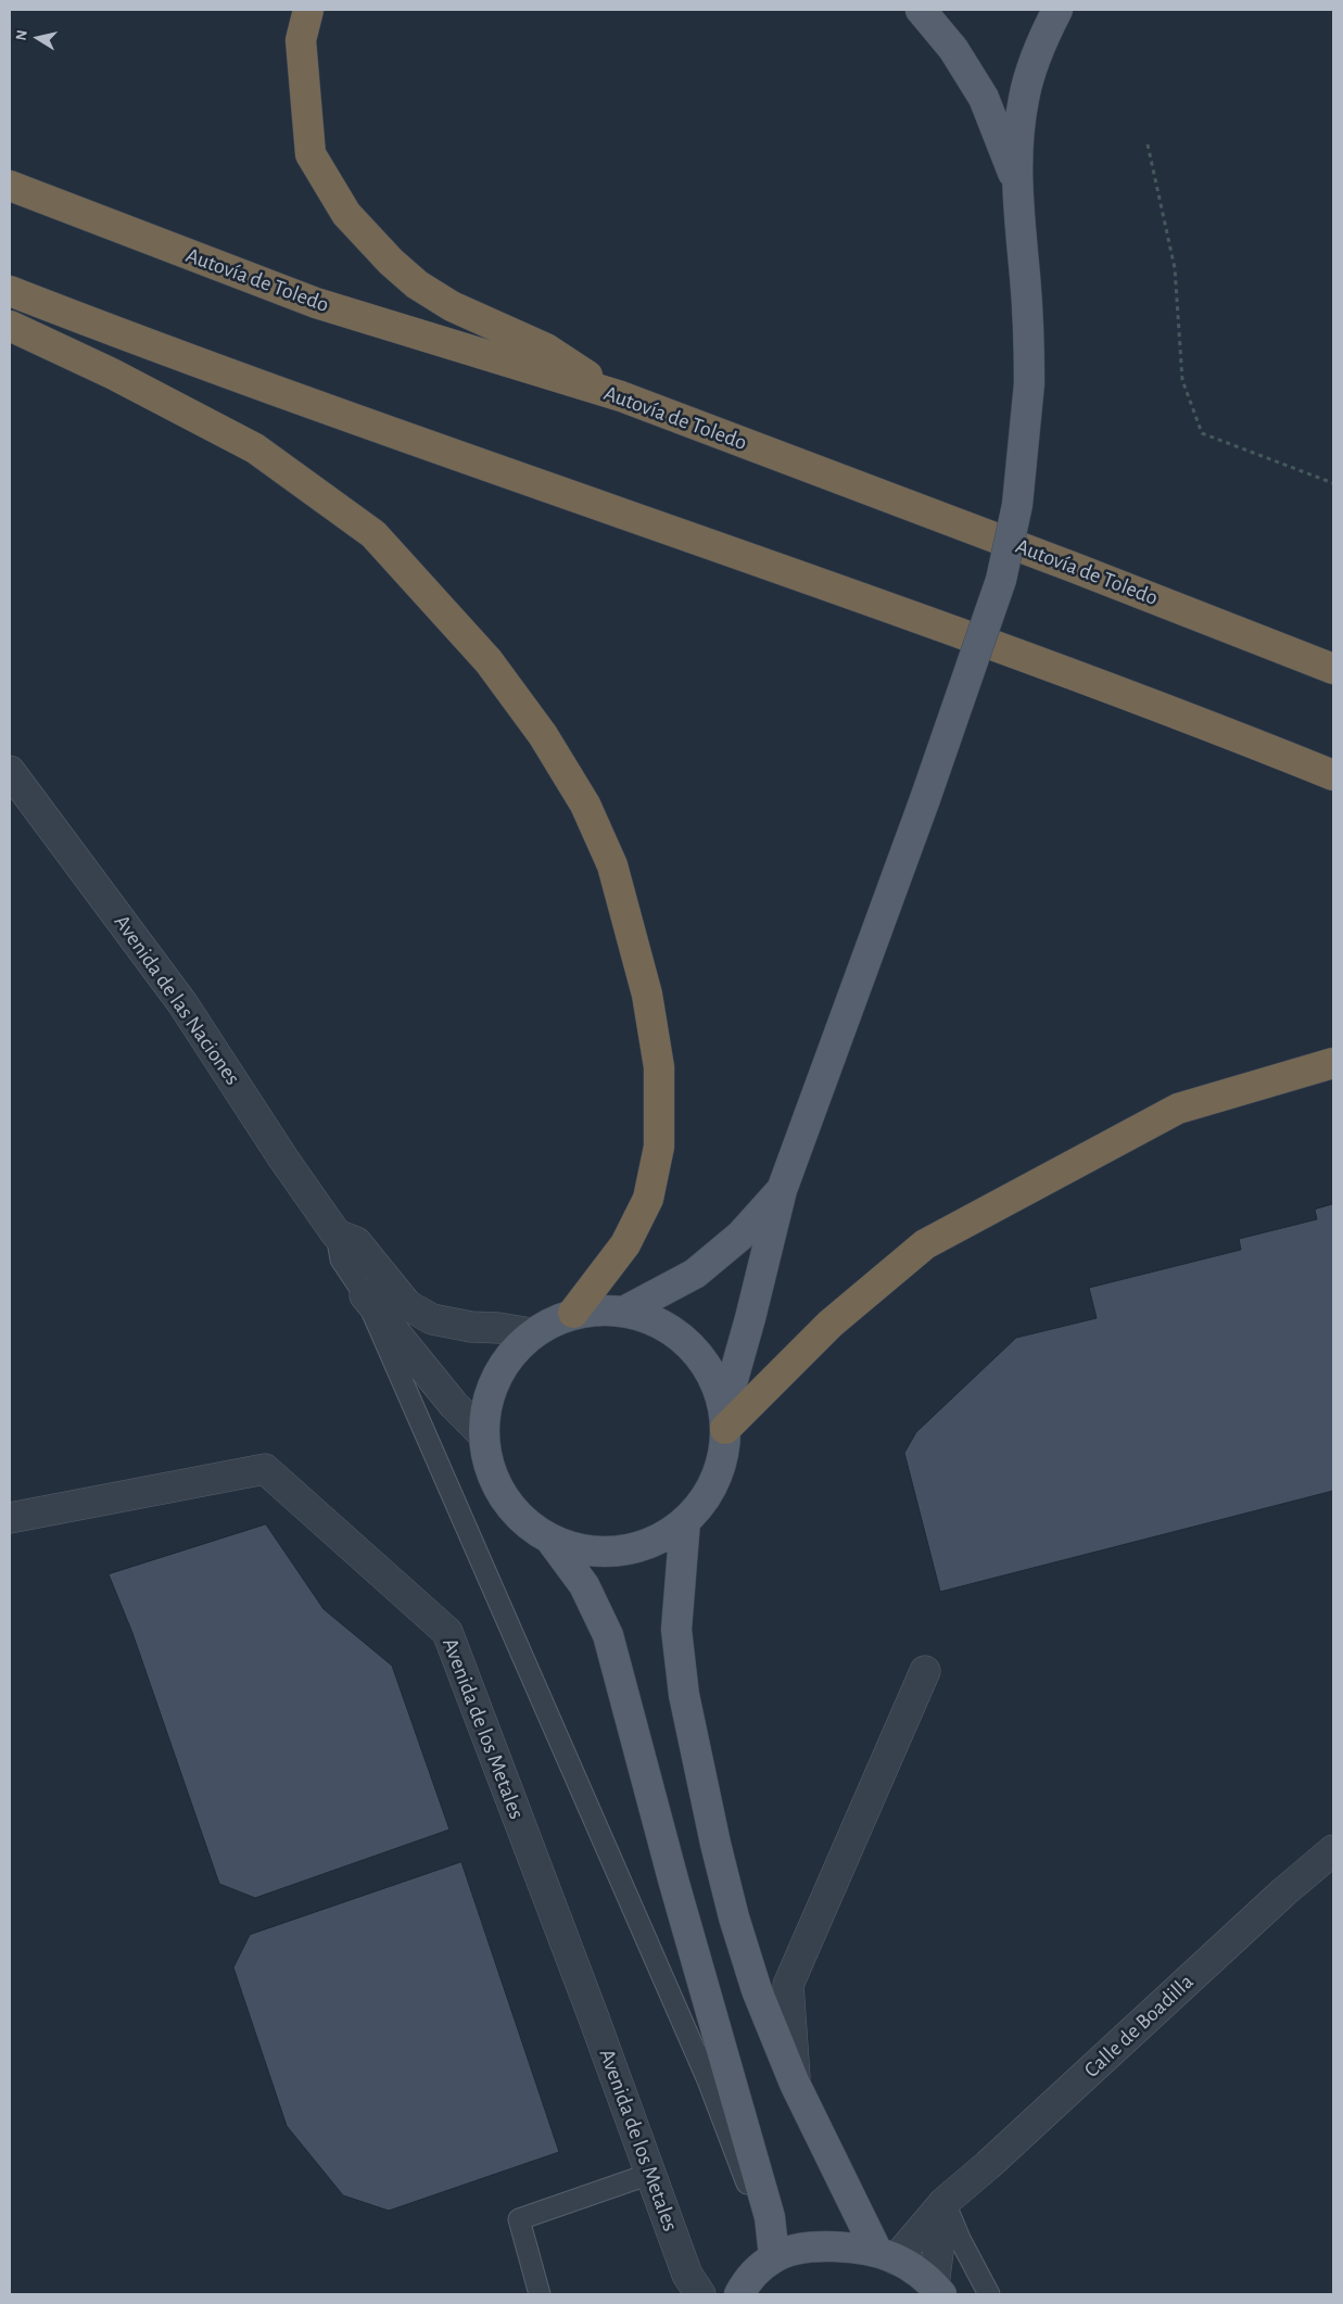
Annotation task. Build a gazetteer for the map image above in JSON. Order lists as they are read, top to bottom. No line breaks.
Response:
{"streets":{"highway":["Autovía de Toledo"],"street":["Avenida de las Naciones","Avenida de los Metales","Calle de Boadilla"]},"north":"left"}
